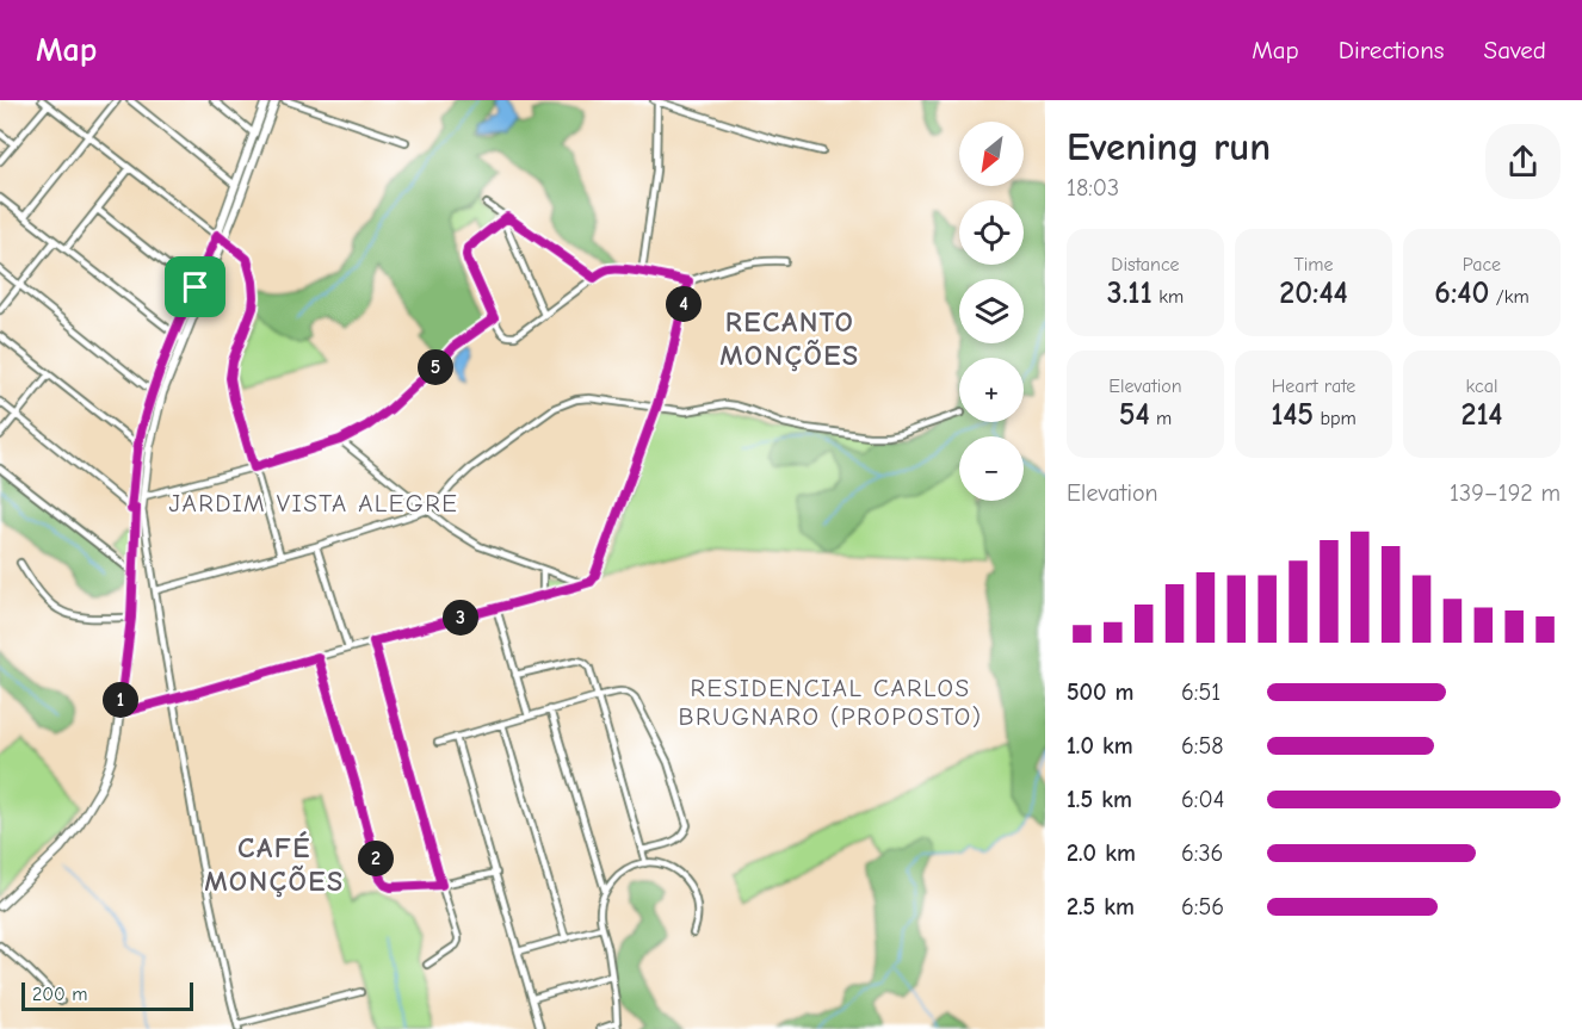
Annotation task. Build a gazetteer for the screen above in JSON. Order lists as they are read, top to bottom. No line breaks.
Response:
{"districts":["RECANTO MONÇÕES","JARDIM VISTA ALEGRE","RESIDENCIAL CARLOS BRUGNARO (PROPOSTO)","CAFÉ MONÇÕES"],"scale_bar":"200 m","north":"bottom left","page":{"header":"Map","nav":["Map","Directions","Saved"],"heading":["Evening run","18:03"],"map_buttons":["+","−"],"stats":[["Distance","3.11 km"],["Time","20:44"],["Pace","6:40 /km"],["Elevation","54 m"],["Heart rate","145 bpm"],["kcal","214"]],"pins":["4","5","3","1","2"],"chart":["Elevation","139–192 m"],"list":[{"name":"500 m","note":"6:51"},{"name":"1.0 km","note":"6:58"},{"name":"1.5 km","note":"6:04"},{"name":"2.0 km","note":"6:36"},{"name":"2.5 km","note":"6:56"}],"scale":"200 m"}}
